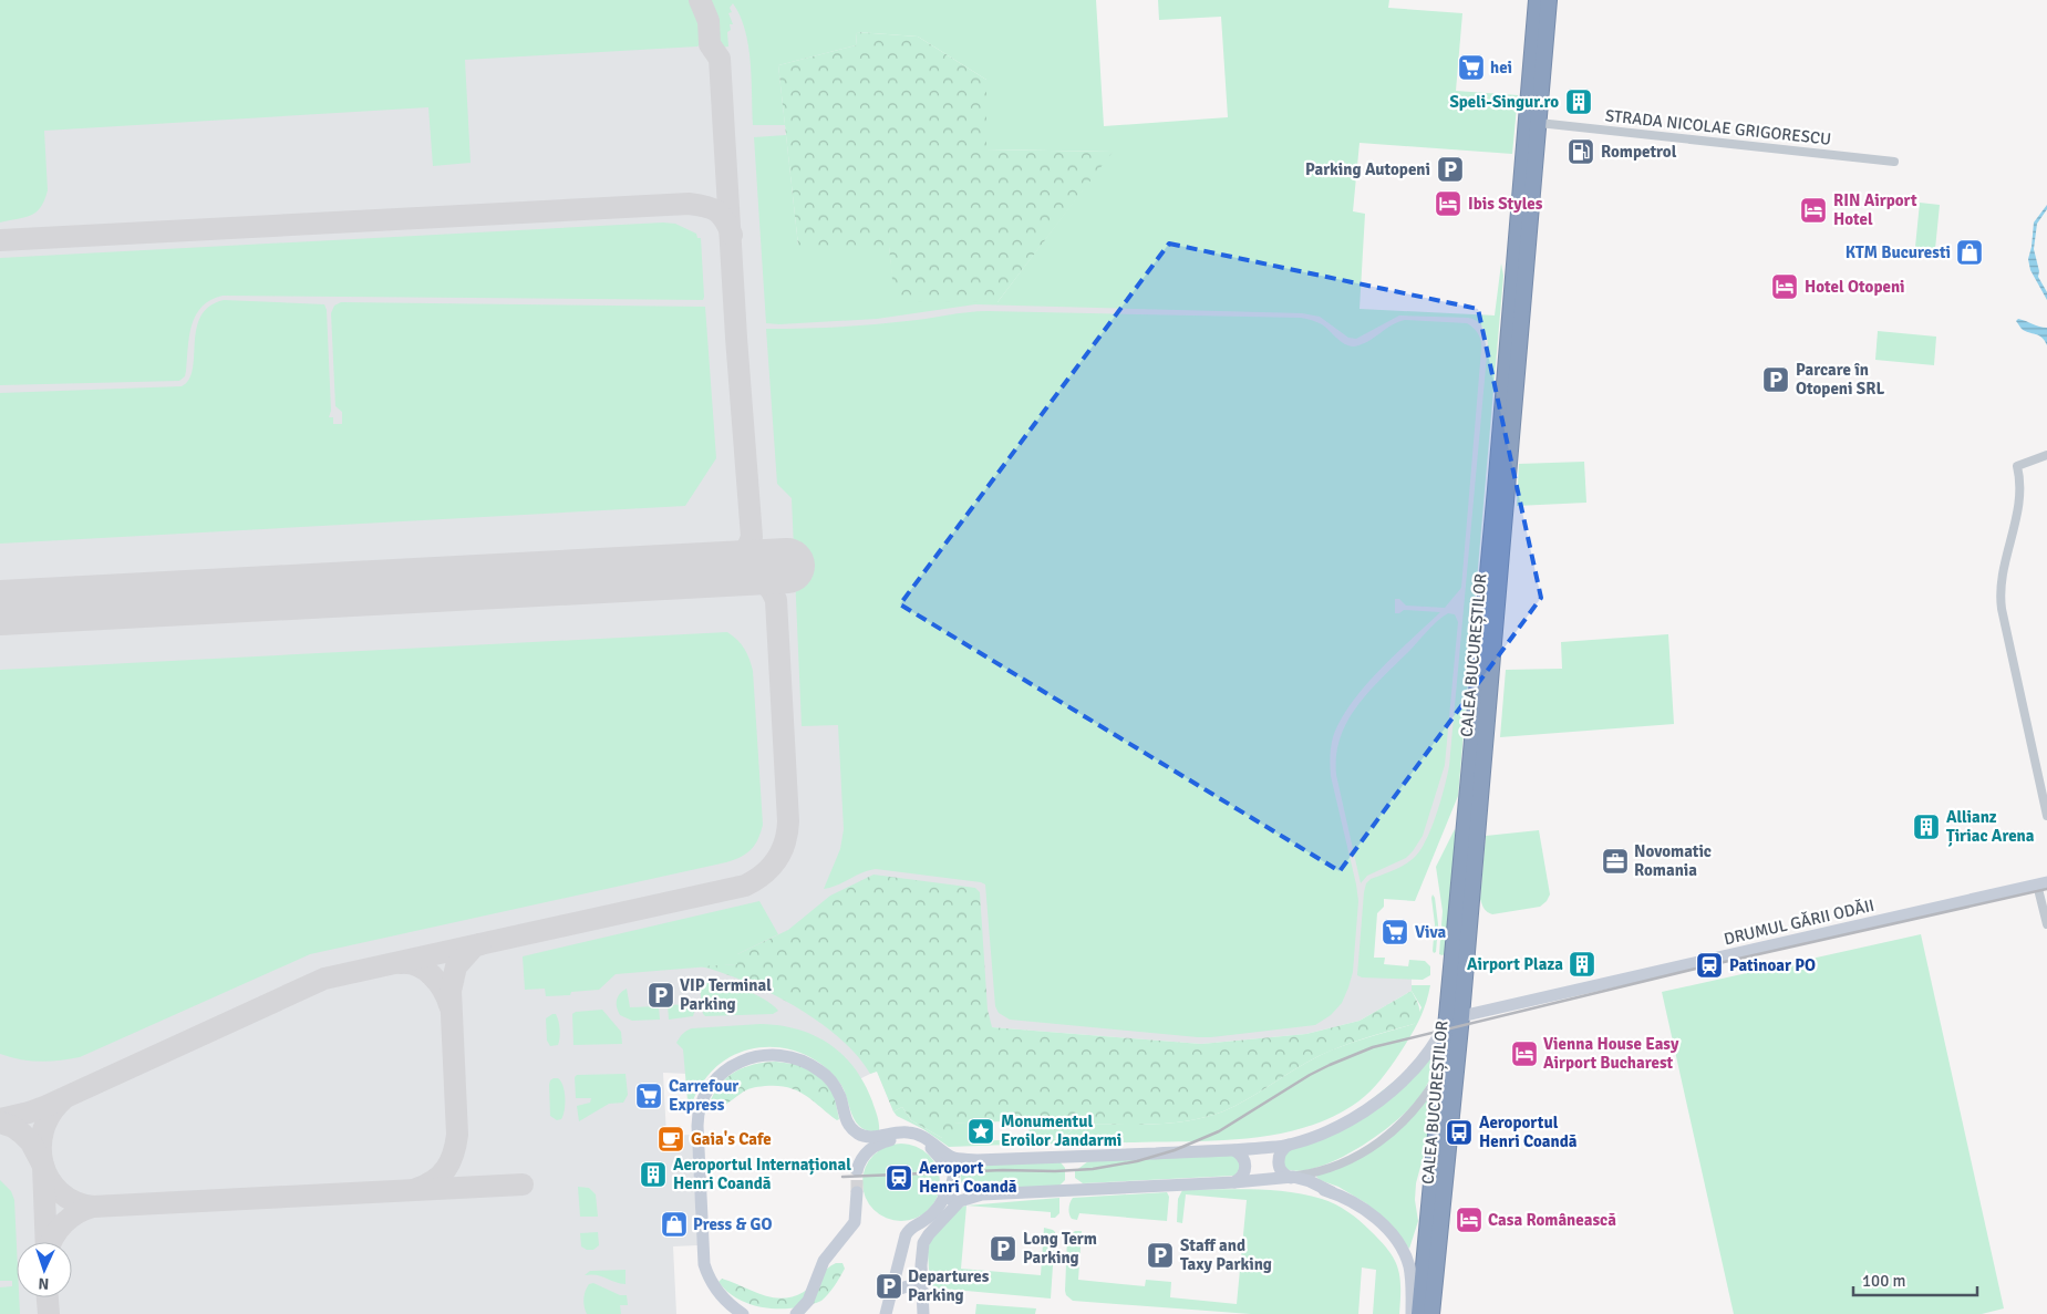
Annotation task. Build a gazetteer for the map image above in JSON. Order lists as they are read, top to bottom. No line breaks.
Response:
{"streets":{"highway":["CALEA BUCUREȘTILOR"],"street":["STRADA NICOLAE GRIGORESCU","DRUMUL GĂRII ODĂII"]},"crossings":[["STRADA NICOLAE GRIGORESCU","CALEA BUCUREȘTILOR"],["CALEA BUCUREȘTILOR","DRUMUL GĂRII ODĂII"]],"places":{"supermarket":["hei","Viva","Carrefour Express"],"building":["Speli-Singur.ro","Allianz Țiriac Arena","Airport Plaza","Aeroportul Internațional Henri Coandă"],"fuel station":["Rompetrol"],"parking":["Parking Autopeni","Parcare în Otopeni SRL","VIP Terminal Parking","Long Term Parking","Staff and Taxy Parking","Departures Parking"],"hotel":["Ibis Styles","RIN Airport Hotel","Hotel Otopeni","Vienna House Easy Airport Bucharest","Casa Românească"],"shop":["KTM Bucuresti","Press & GO"],"office":["Novomatic Romania"],"station":["Patinoar PO","Aeroport Henri Coandă"],"place":["Monumentul Eroilor Jandarmi"],"bus stop":["Aeroportul Henri Coandă"],"cafe":["Gaia's Cafe"]},"scale_bar":"100 m","north":"bottom"}
